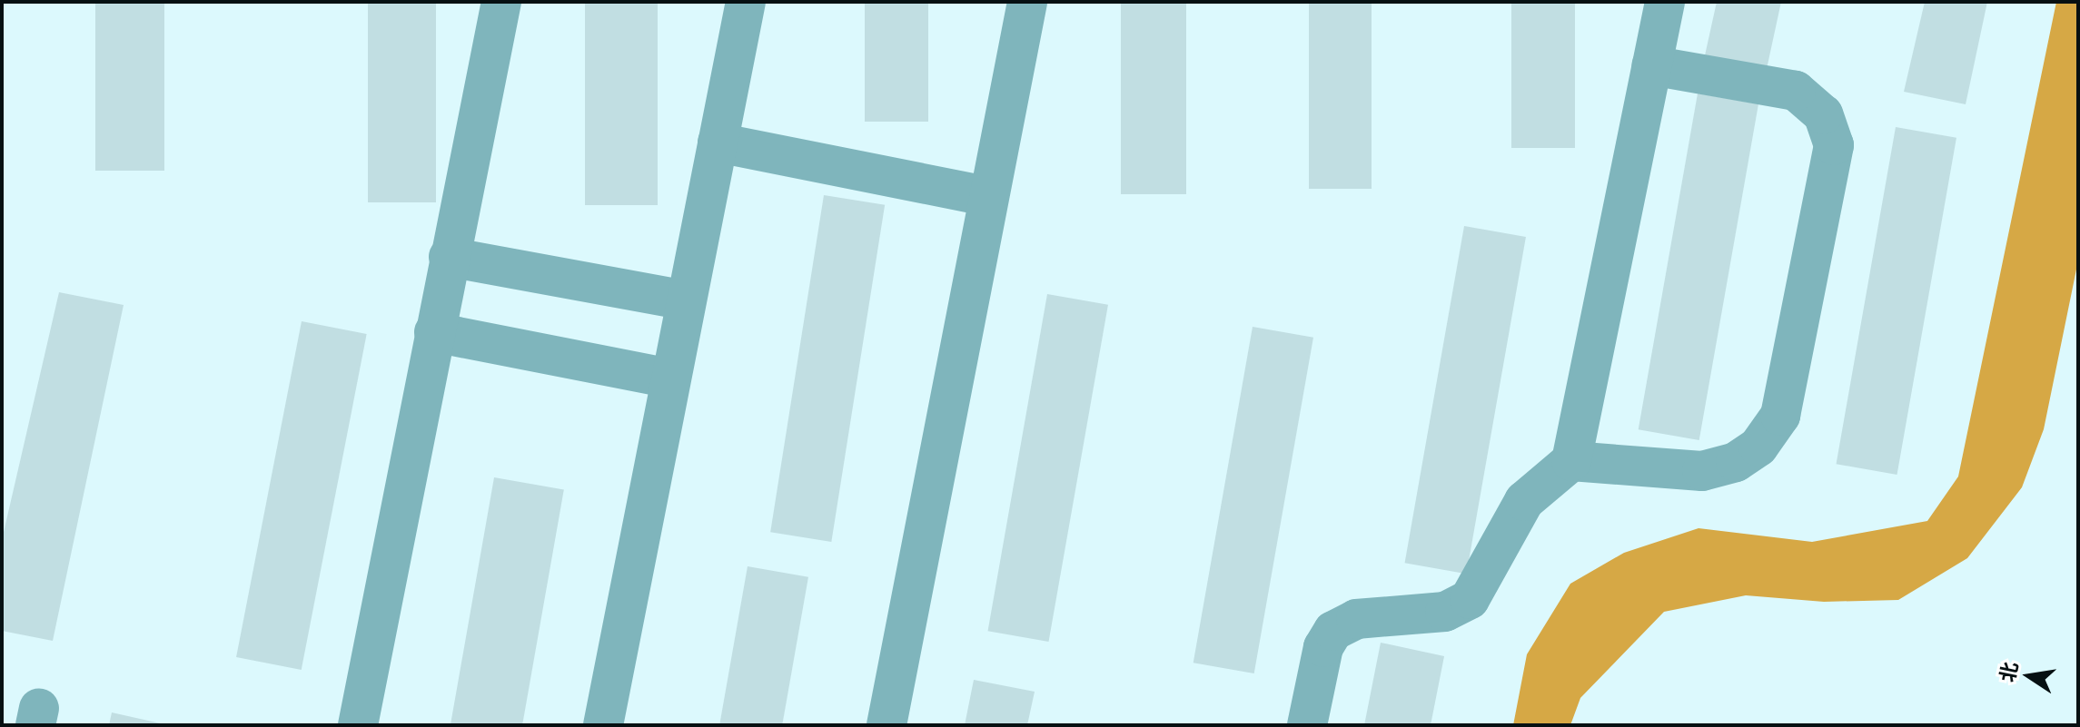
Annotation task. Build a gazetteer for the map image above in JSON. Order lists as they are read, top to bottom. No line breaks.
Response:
{"north":"left"}
